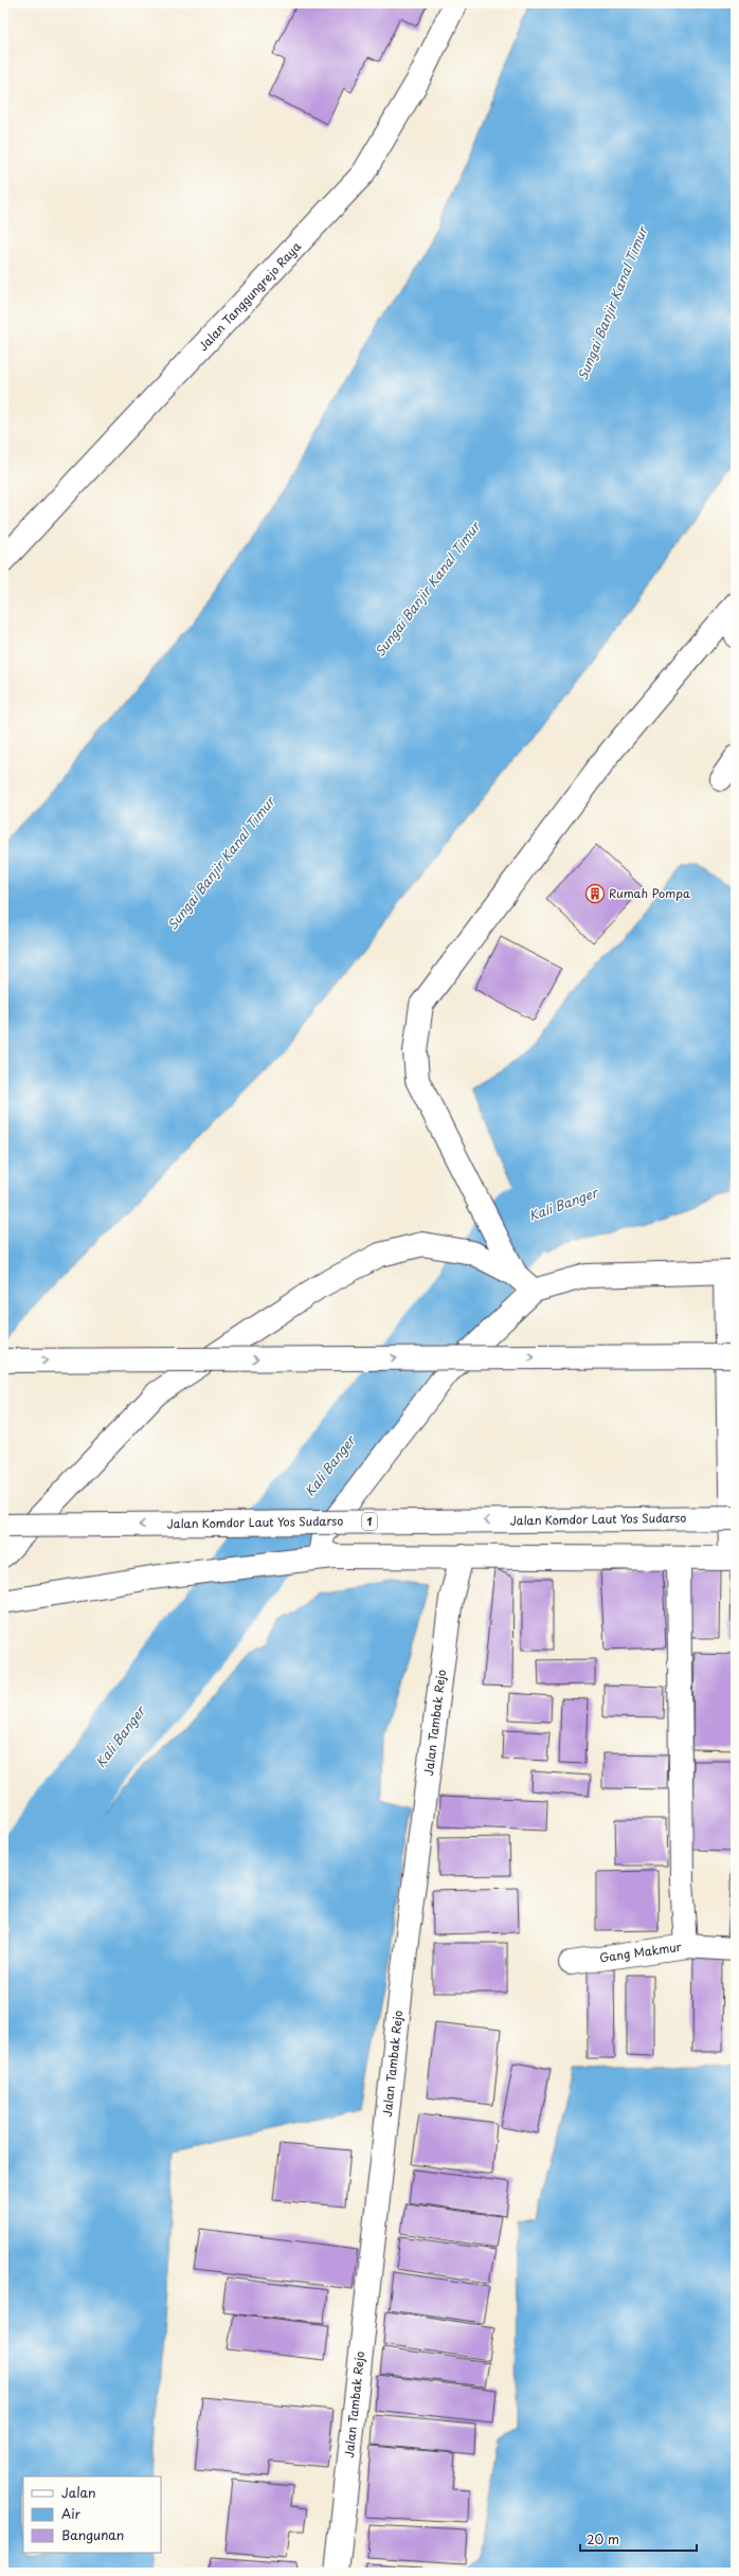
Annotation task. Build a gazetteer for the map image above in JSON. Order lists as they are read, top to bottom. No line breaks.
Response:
{"streets":{"main road":["Jalan Tanggungrejo Raya","Jalan Komdor Laut Yos Sudarso","1","Jalan Tambak Rejo","Gang Makmur"]},"water":["Sungai Banjir Kanal Timur","Kali Banger"],"places":{"building":["Rumah Pompa"]},"legend":["Jalan","Air","Bangunan"],"scale_bar":"20 m"}
